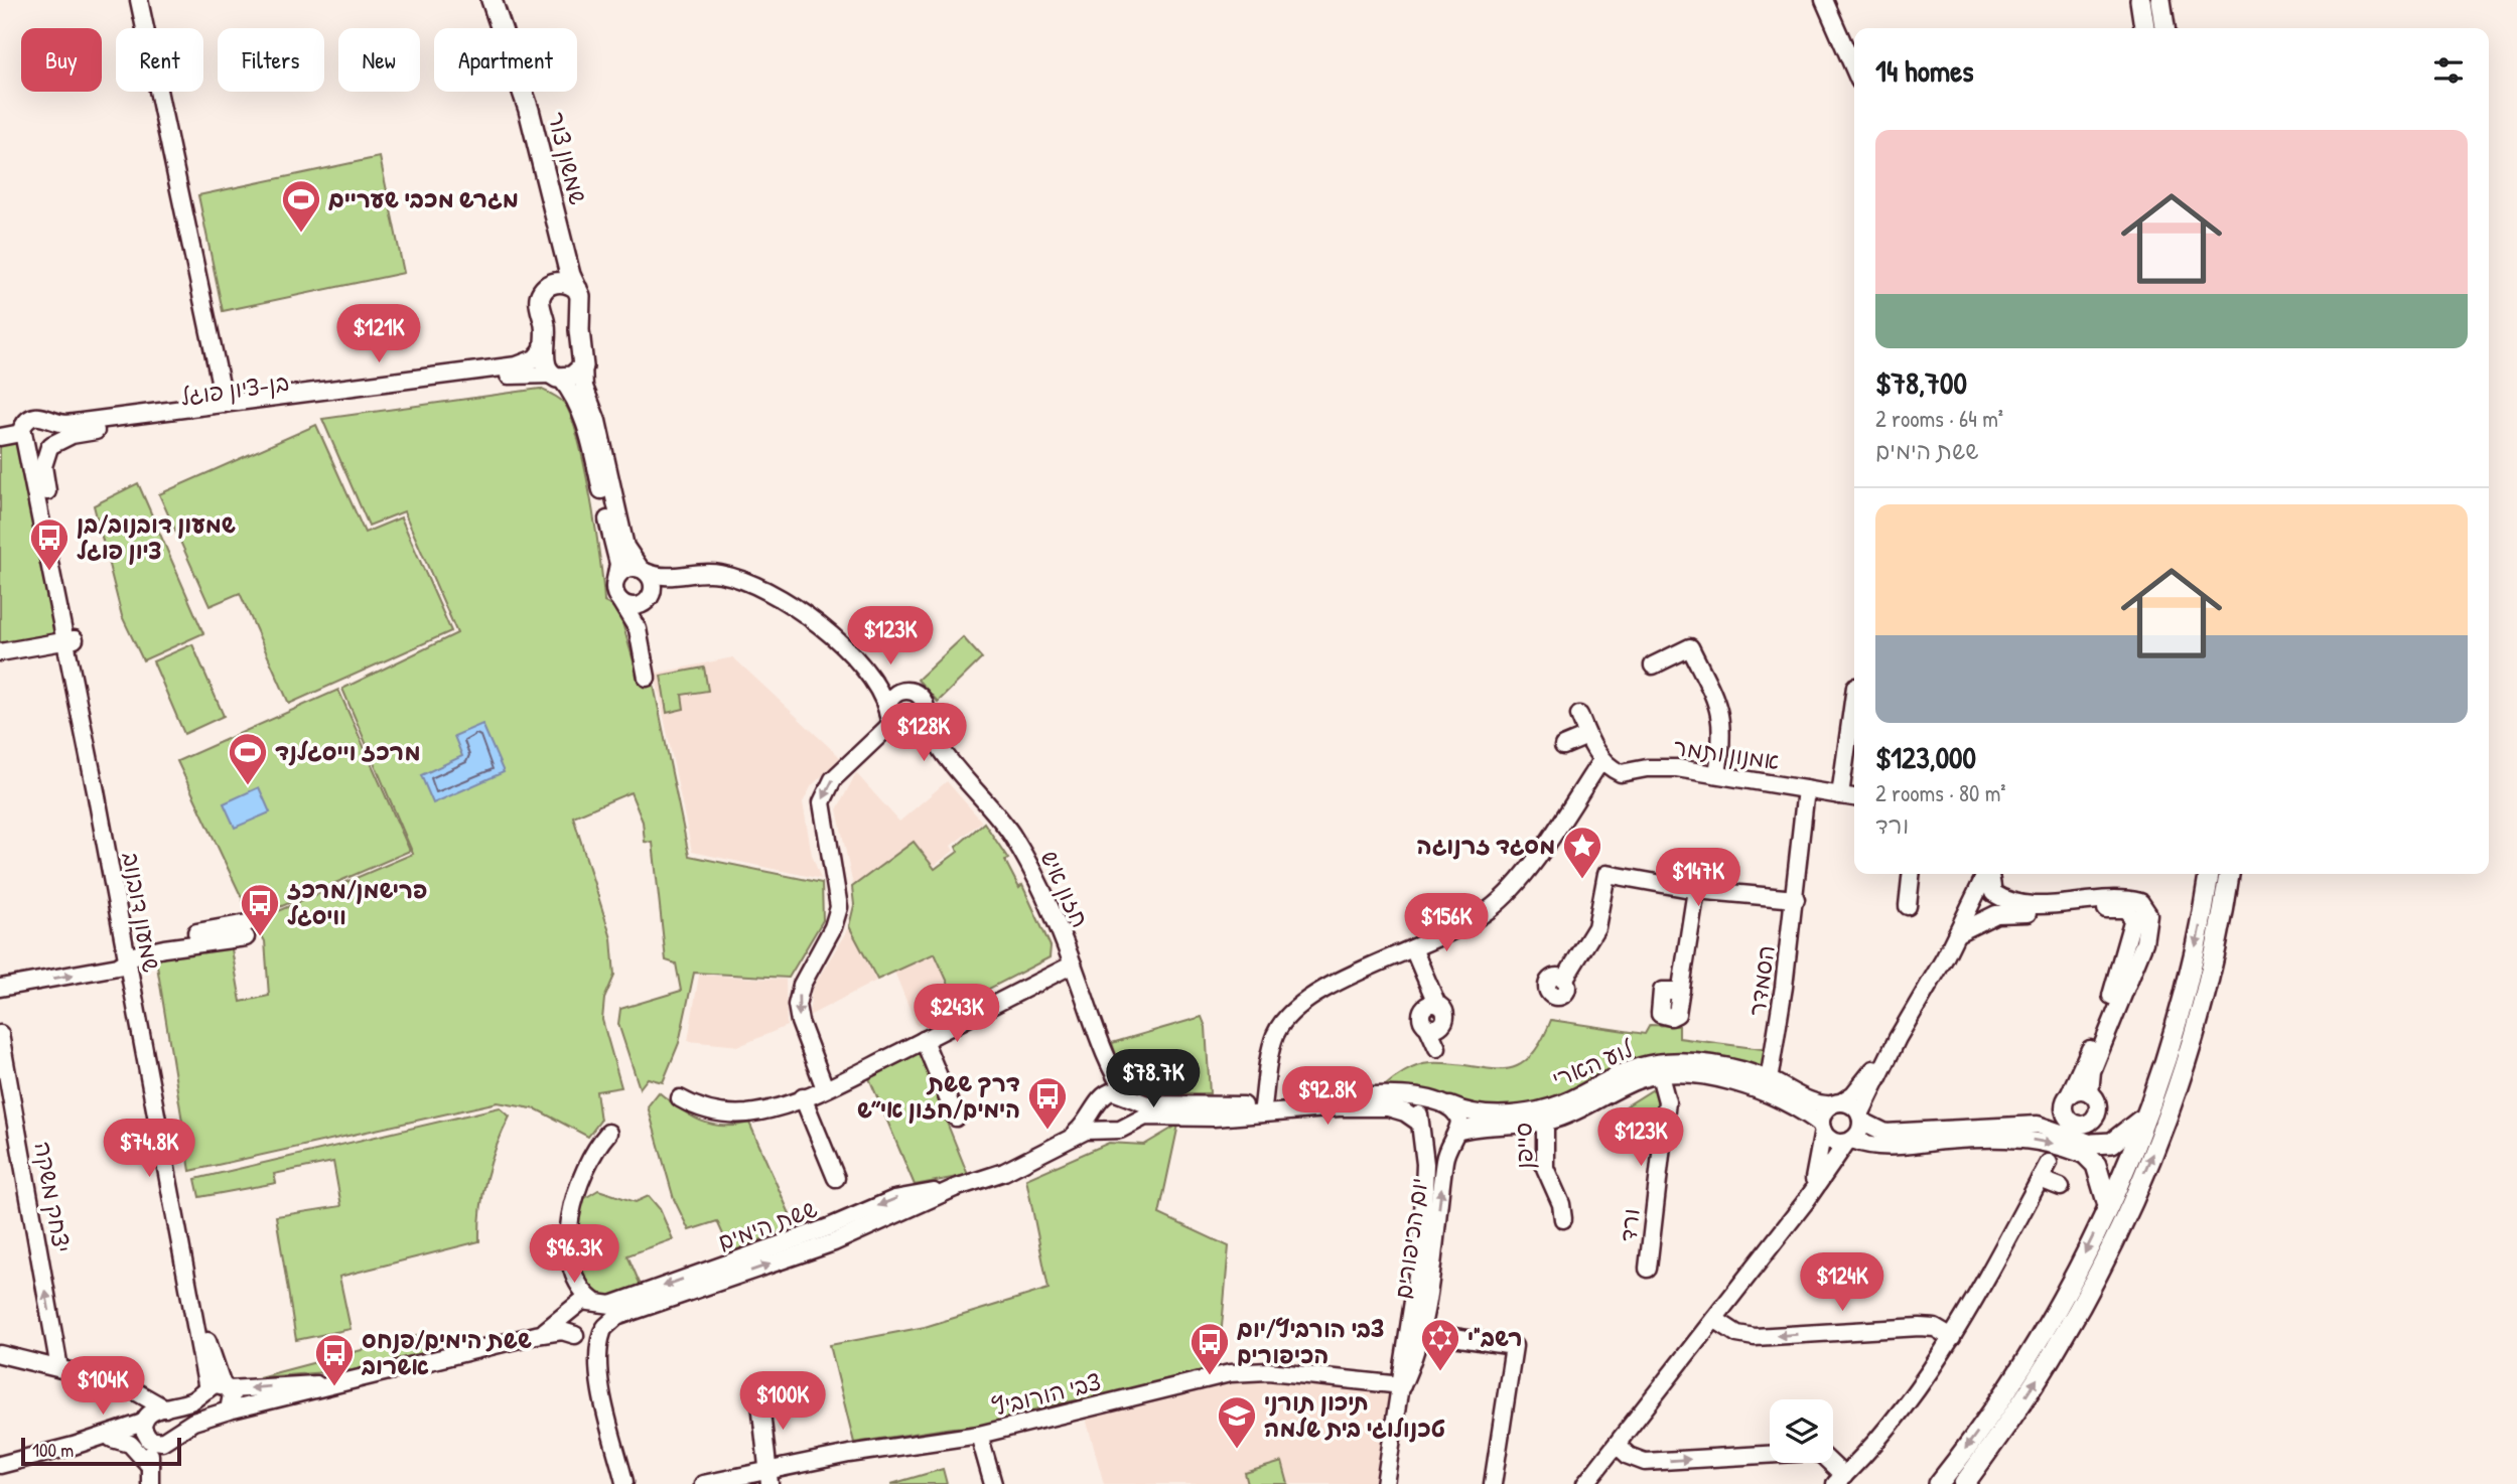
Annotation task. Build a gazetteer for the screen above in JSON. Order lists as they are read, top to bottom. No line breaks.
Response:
{"streets":{"main road":["שמשון צור"],"street":["בן-ציון פוגל","אמנון ותמר","חזון איש","שמעון דובנוב","הסמדר","לוע הארי","סייפן","יצחק משקה","ששת הימים","ורד","יום הכיפורים","צבי הורוביץ"]},"crossings":[["שמשון צור","בן-ציון פוגל"],["בן-ציון פוגל","שמעון דובנוב"],["אמנון ותמר","הסמדר"],["חזון איש","ששת הימים"],["הסמדר","לוע הארי"],["לוע הארי","סייפן"],["לוע הארי","ורד"],["לוע הארי","יום הכיפורים"],["יום הכיפורים","צבי הורוביץ"]],"one_way":["יצחק משקה"],"places":{"sports":["מגרש מכבי שעריים","מרכז וייסגלנד"],"bus stop":["שמעון דובנוב/בן ציון פוגל","פרישמן/מרכז וויסגל","דרך ששת הימים/חזון אי״ש","צבי הורביץ/יום הכיפורים","ששת הימים/פנחס אשרוב"],"place":["מסגד זרנוגה"],"synagogue":["רשב\"י"],"school or university":["תיכון תורני טכנולוגי בית שלמה"]},"scale_bar":"100 m","page":{"chip":["Buy","Rent","Filters","New","Apartment"],"heading":"14 homes","list":[{"name":"$78,700","note":"2 rooms · 64 m² · ששת הימים"},{"name":"$123,000","note":"2 rooms · 80 m² · ורד"}],"price":["$121K","$123K","$128K","$147K","$156K","$243K","$78.7K","$92.8K","$123K","$74.8K","$96.3K","$124K","$104K","$100K"],"scale":"100 m"}}
